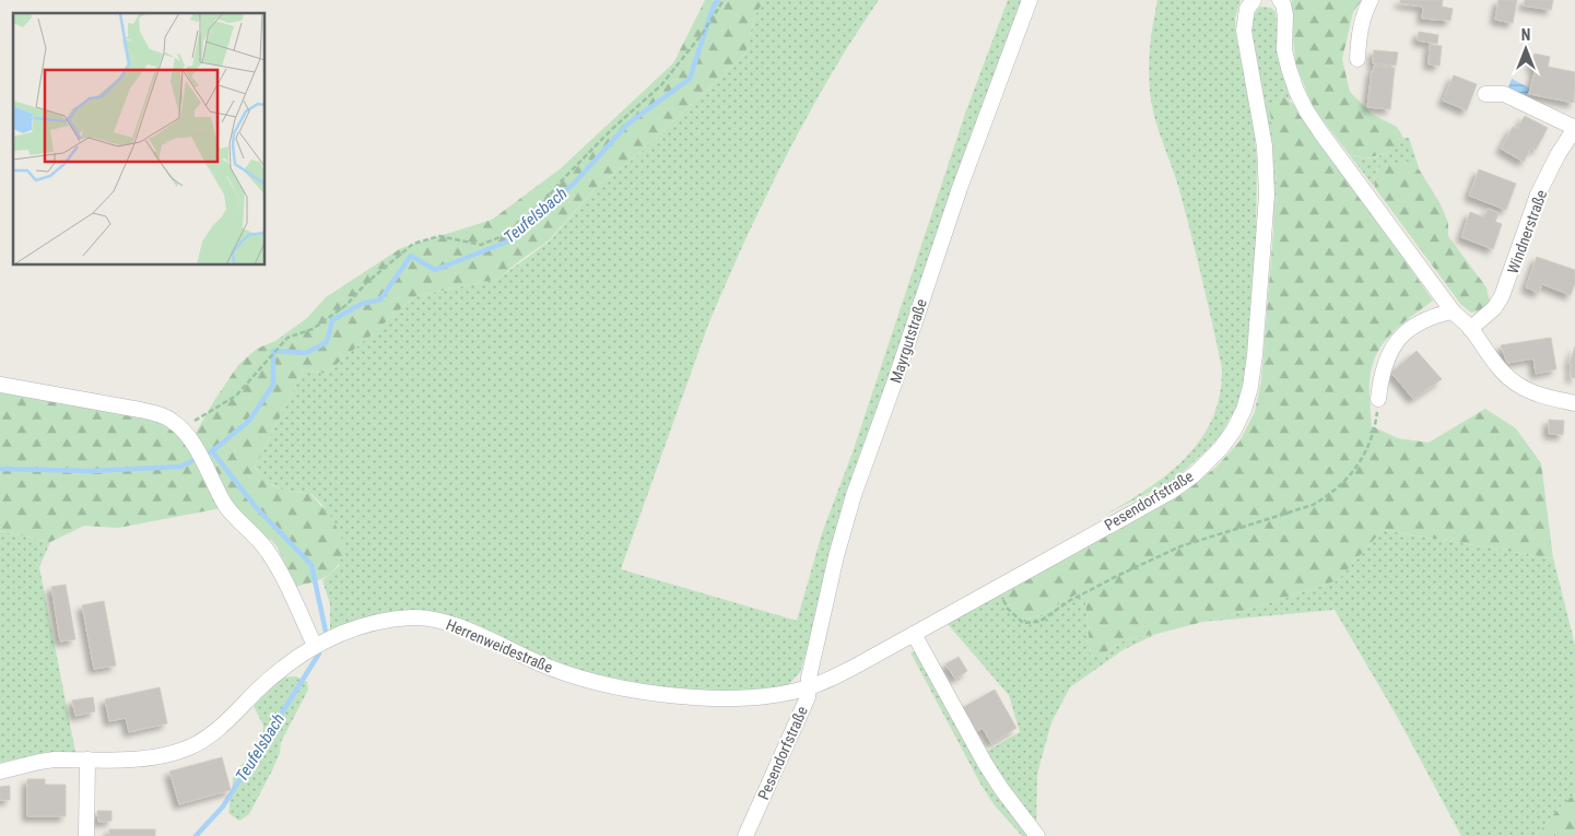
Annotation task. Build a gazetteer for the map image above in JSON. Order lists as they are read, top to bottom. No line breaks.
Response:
{"streets":{"street":["Windnerstraße","Mayrgutstraße","Pesendorfstraße","Herrenweidestraße"]},"crossings":[["Mayrgutstraße","Pesendorfstraße"],["Mayrgutstraße","Herrenweidestraße"],["Pesendorfstraße","Herrenweidestraße"]],"water":["Teufelsbach"],"north":"top"}
